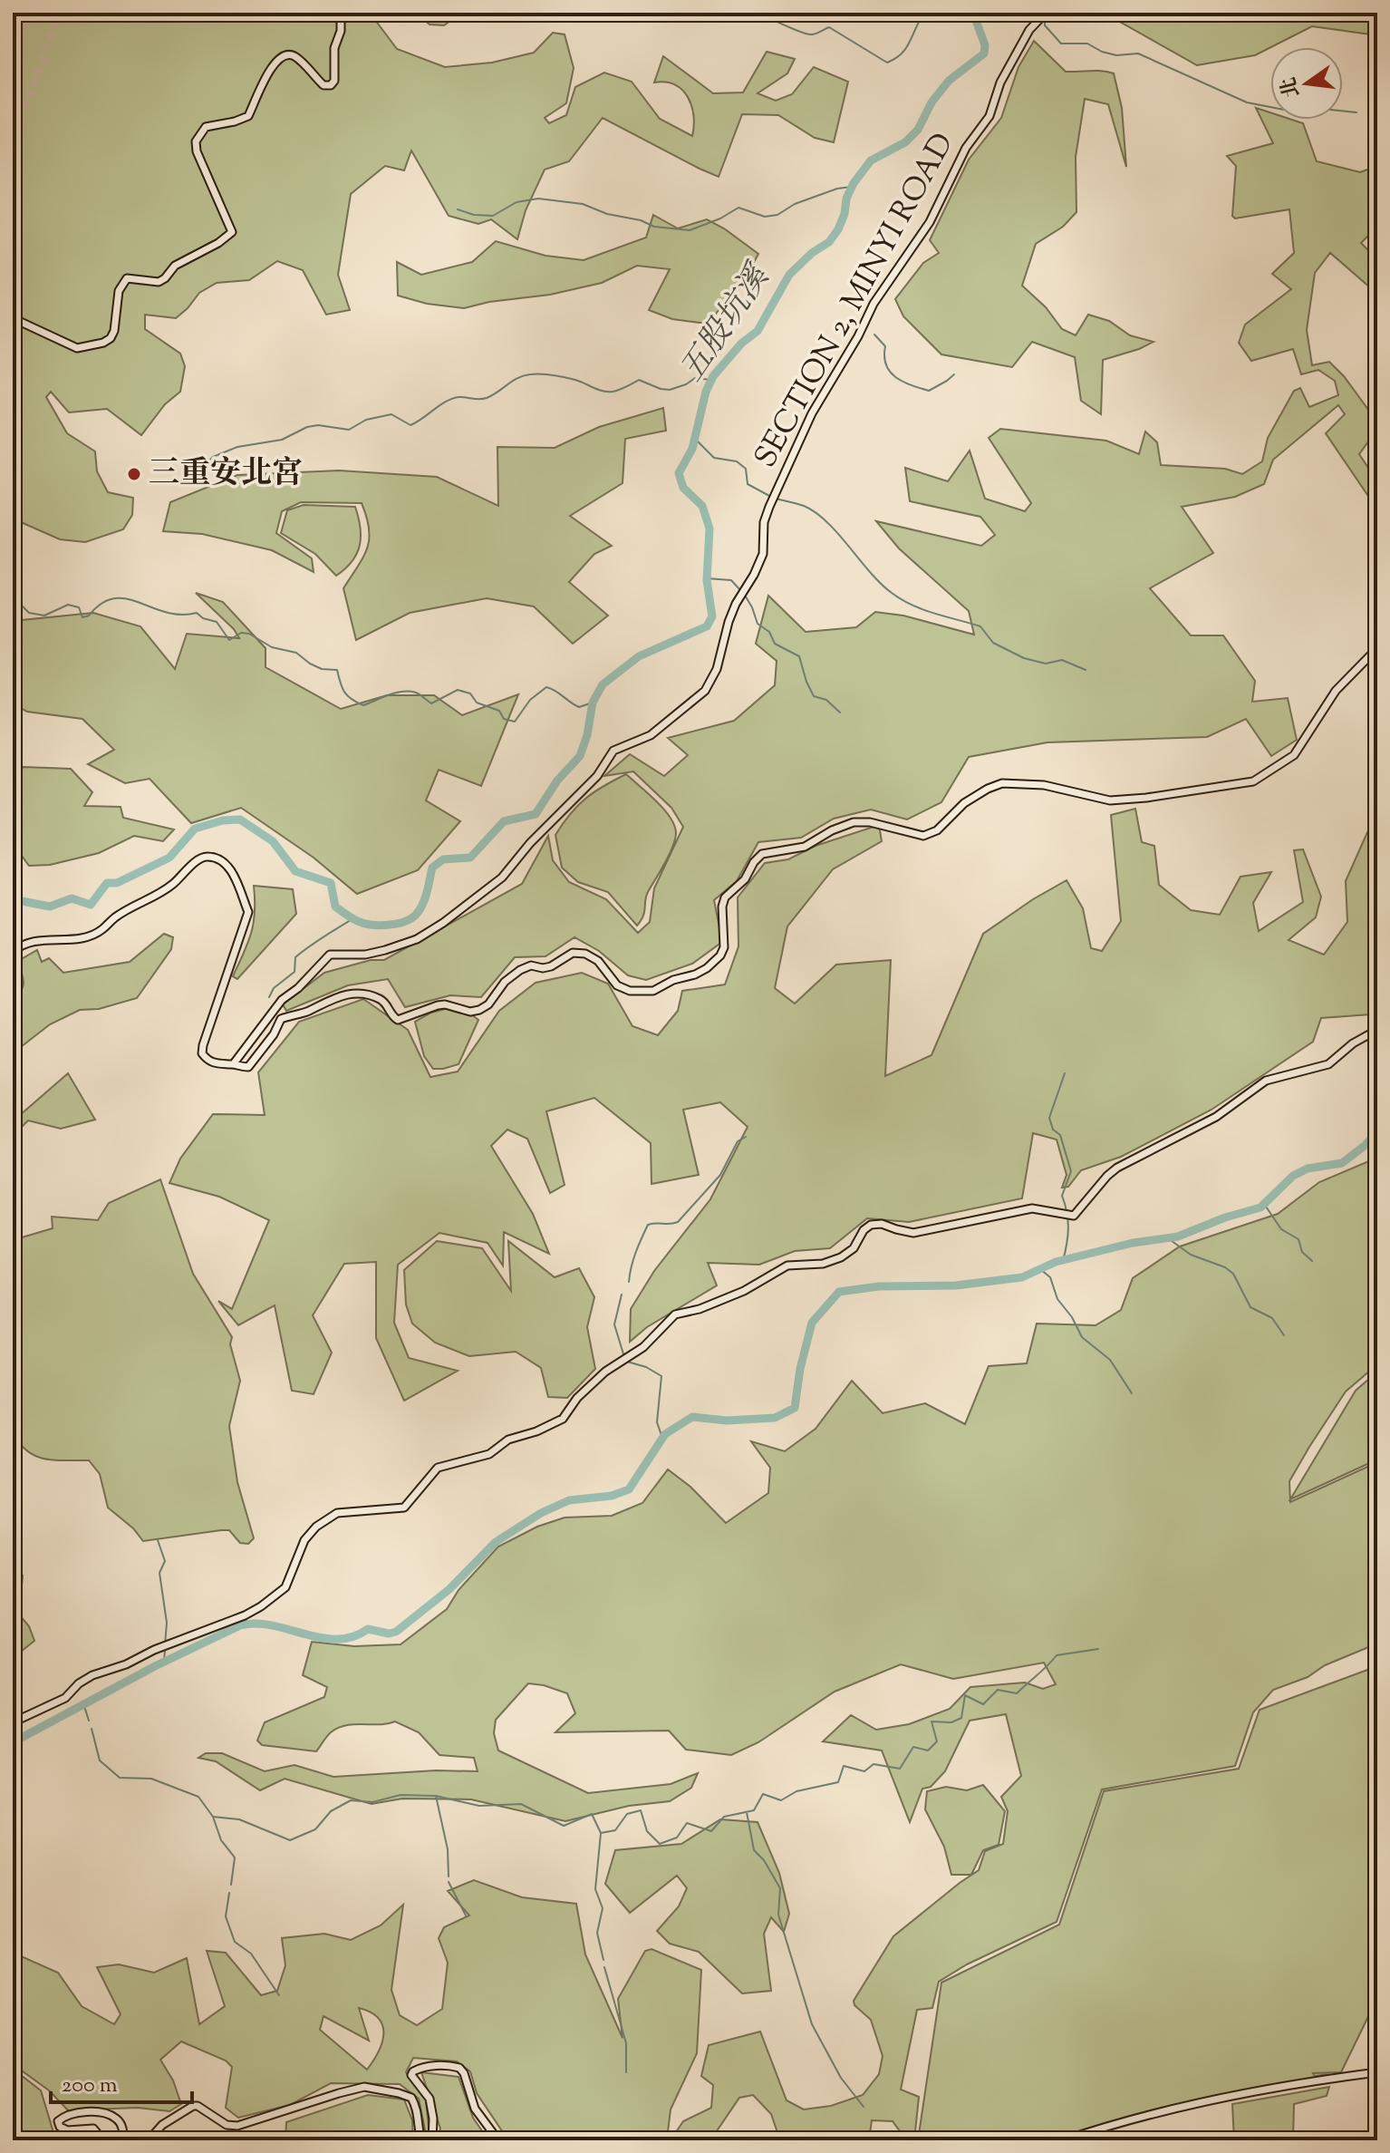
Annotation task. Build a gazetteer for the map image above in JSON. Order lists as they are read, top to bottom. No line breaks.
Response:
{"streets":{"main road":["SECTION 2, MINYI ROAD"]},"water":["五股坑溪"],"places":["三重安北宮"],"scale_bar":"200 m","north":"left"}
